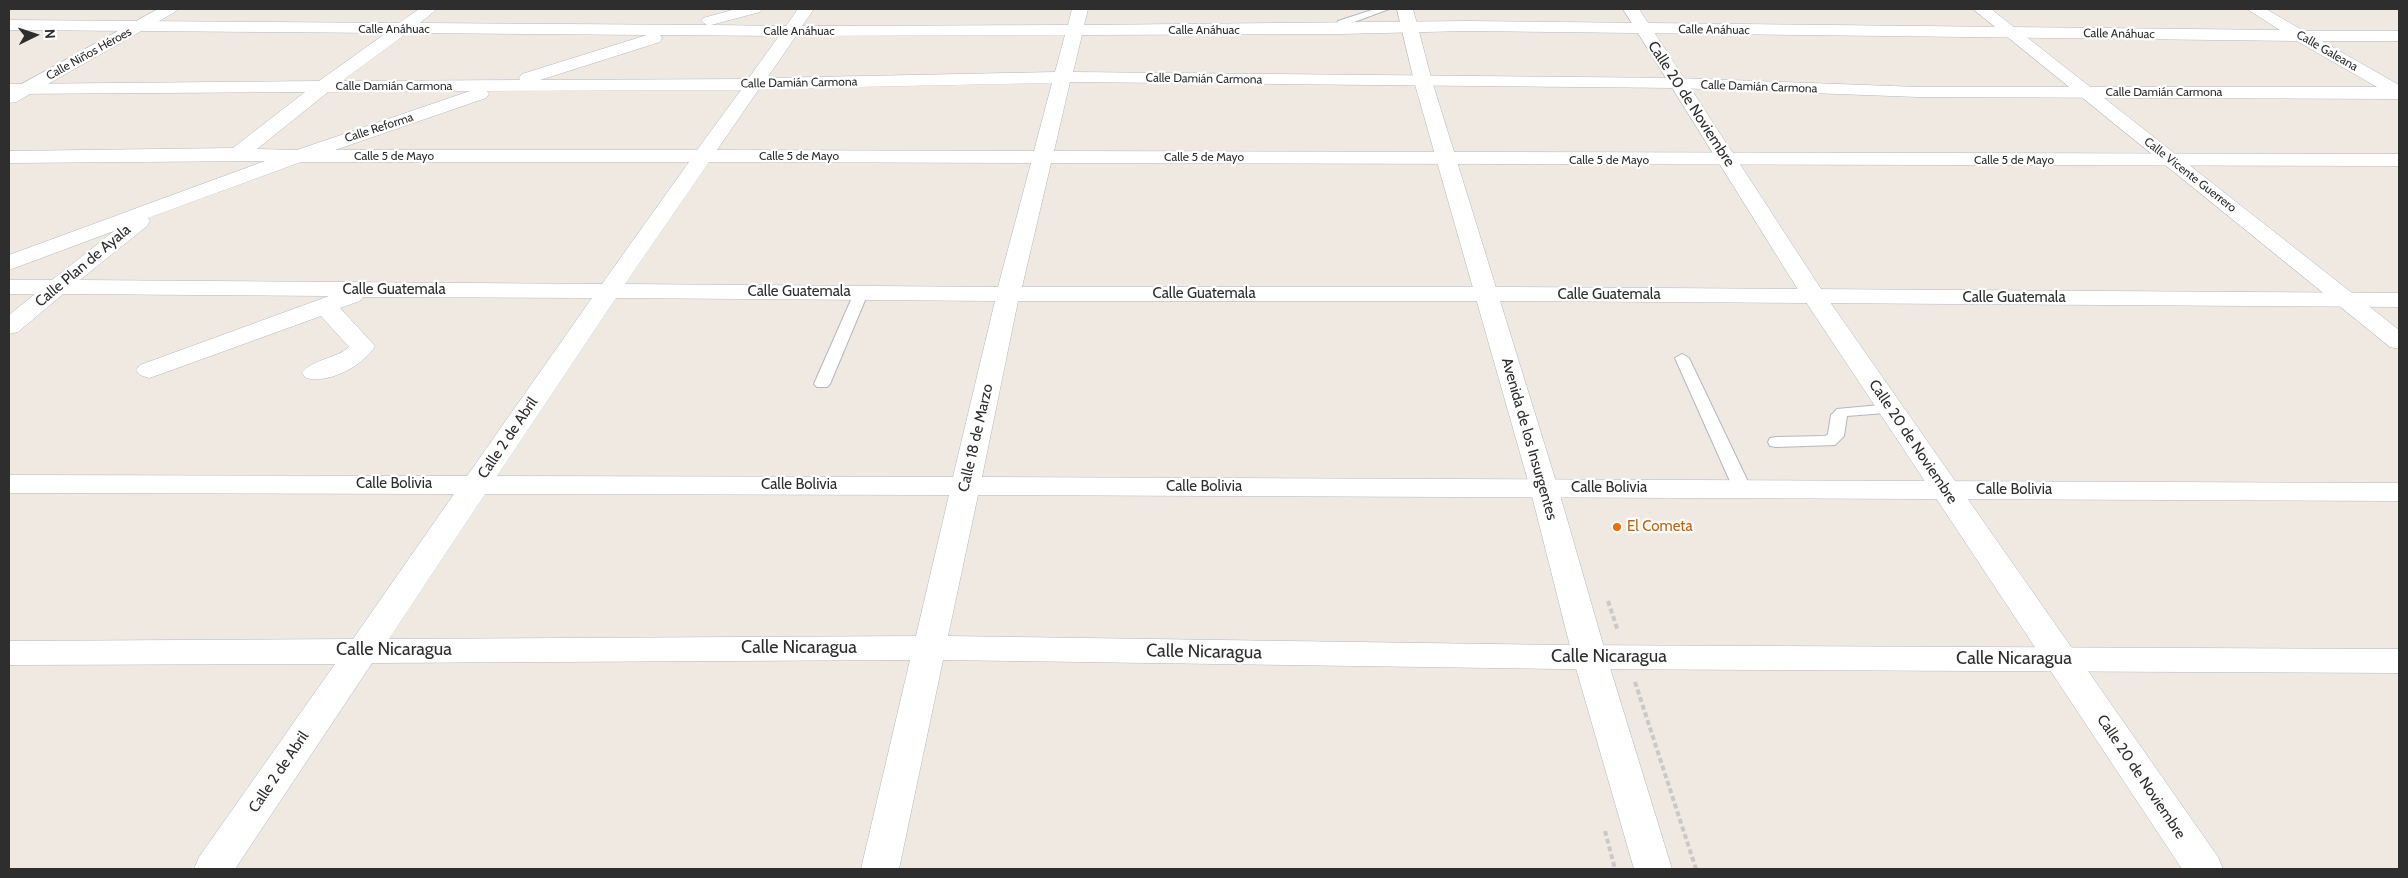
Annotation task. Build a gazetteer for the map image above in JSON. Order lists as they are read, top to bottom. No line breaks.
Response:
{"streets":{"street":["Calle Anáhuac","Calle Galeana","Calle Niños Héroes","Calle Damián Carmona","Calle 20 de Noviembre","Calle Reforma","Calle 5 de Mayo","Calle Vicente Guerrero","Calle Plan de Ayala","Calle Guatemala","Calle 2 de Abril","Calle 18 de Marzo","Avenida de los Insurgentes","Calle Bolivia","Calle Nicaragua"]},"crossings":[["Calle Anáhuac","Calle Galeana"],["Calle Anáhuac","Calle Niños Héroes"],["Calle Anáhuac","Calle 20 de Noviembre"],["Calle Anáhuac","Calle Reforma"],["Calle Anáhuac","Calle Vicente Guerrero"],["Calle Anáhuac","Calle 2 de Abril"],["Calle Anáhuac","Calle 18 de Marzo"],["Calle Anáhuac","Avenida de los Insurgentes"],["Calle Galeana","Calle Damián Carmona"],["Calle Niños Héroes","Calle Damián Carmona"],["Calle Damián Carmona","Calle 20 de Noviembre"],["Calle Damián Carmona","Calle Reforma"],["Calle Damián Carmona","Calle Vicente Guerrero"],["Calle Damián Carmona","Calle 2 de Abril"],["Calle Damián Carmona","Calle 18 de Marzo"],["Calle Damián Carmona","Avenida de los Insurgentes"],["Calle 20 de Noviembre","Calle 5 de Mayo"],["Calle 20 de Noviembre","Calle Guatemala"],["Calle 20 de Noviembre","Calle Bolivia"],["Calle 20 de Noviembre","Calle Nicaragua"],["Calle Reforma","Calle 5 de Mayo"],["Calle Reforma","Calle Plan de Ayala"],["Calle 5 de Mayo","Calle Vicente Guerrero"],["Calle 5 de Mayo","Calle 2 de Abril"],["Calle 5 de Mayo","Calle 18 de Marzo"],["Calle 5 de Mayo","Avenida de los Insurgentes"],["Calle Vicente Guerrero","Calle Guatemala"],["Calle Plan de Ayala","Calle Guatemala"],["Calle Guatemala","Calle 2 de Abril"],["Calle Guatemala","Calle 18 de Marzo"],["Calle Guatemala","Avenida de los Insurgentes"],["Calle 2 de Abril","Calle Bolivia"],["Calle 2 de Abril","Calle Nicaragua"],["Calle 18 de Marzo","Calle Bolivia"],["Calle 18 de Marzo","Calle Nicaragua"],["Avenida de los Insurgentes","Calle Bolivia"],["Avenida de los Insurgentes","Calle Nicaragua"]],"places":["El Cometa"],"north":"right"}
